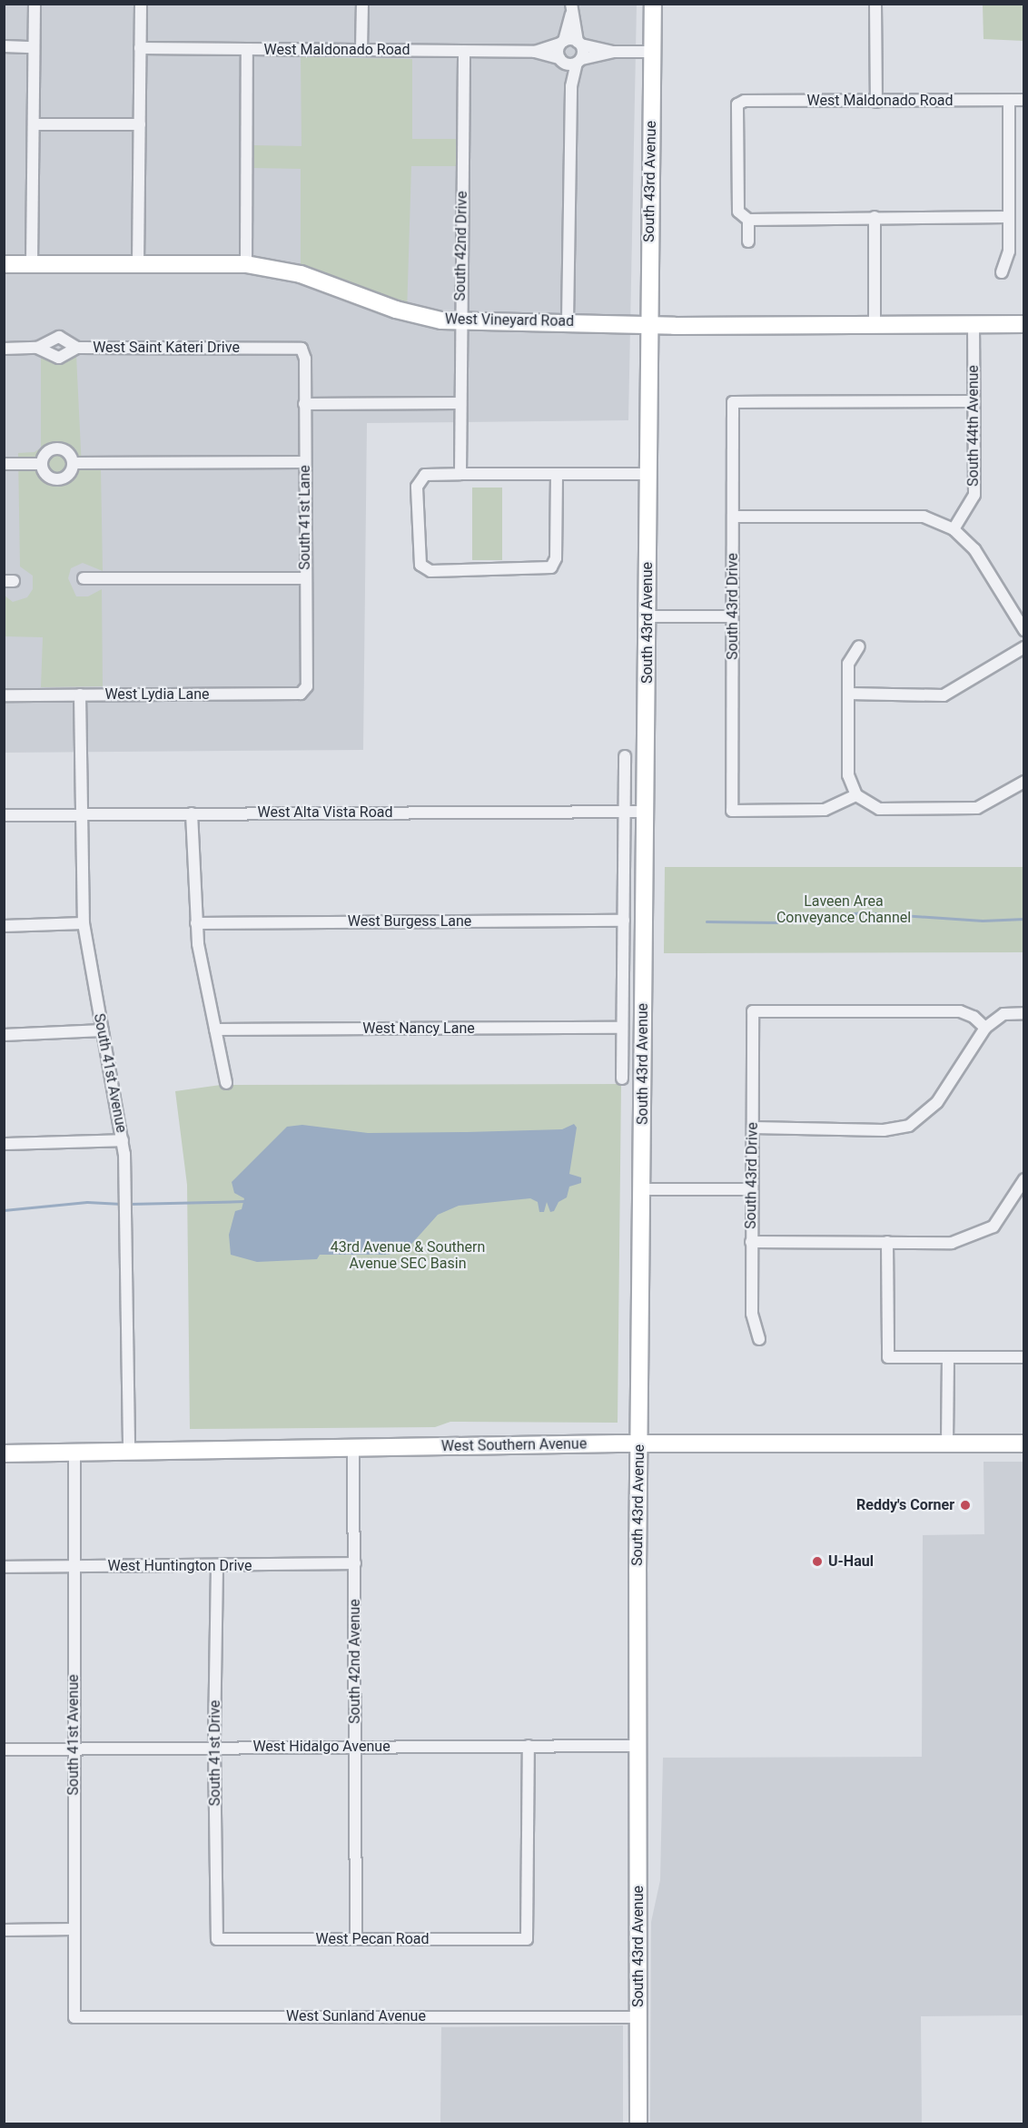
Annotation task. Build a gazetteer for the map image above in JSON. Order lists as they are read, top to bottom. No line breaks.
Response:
{"streets":{"main road":["South 43rd Avenue","West Vineyard Road","West Southern Avenue"],"street":["West Maldonado Road","South 42nd Drive","West Saint Kateri Drive","South 44th Avenue","South 41st Lane","South 43rd Drive","West Lydia Lane","West Alta Vista Road","West Burgess Lane","West Nancy Lane","South 41st Avenue","West Huntington Drive","South 42nd Avenue","West Hidalgo Avenue","South 41st Drive","West Pecan Road","West Sunland Avenue"]},"crossings":[["West Maldonado Road","South 43rd Avenue"],["West Maldonado Road","South 42nd Drive"],["South 43rd Avenue","West Vineyard Road"],["South 43rd Avenue","West Alta Vista Road"],["South 43rd Avenue","West Burgess Lane"],["South 43rd Avenue","West Nancy Lane"],["South 43rd Avenue","West Southern Avenue"],["South 43rd Avenue","West Hidalgo Avenue"],["South 43rd Avenue","West Sunland Avenue"],["South 42nd Drive","West Vineyard Road"],["West Vineyard Road","South 44th Avenue"],["West Saint Kateri Drive","South 41st Lane"],["South 44th Avenue","South 43rd Drive"],["South 41st Lane","West Lydia Lane"],["West Lydia Lane","South 41st Avenue"],["West Alta Vista Road","South 41st Avenue"],["South 41st Avenue","West Southern Avenue"],["South 41st Avenue","West Huntington Drive"],["South 41st Avenue","West Hidalgo Avenue"],["South 41st Avenue","West Sunland Avenue"],["West Southern Avenue","South 42nd Avenue"],["West Huntington Drive","South 42nd Avenue"],["West Huntington Drive","South 41st Drive"],["South 42nd Avenue","West Hidalgo Avenue"],["South 42nd Avenue","West Pecan Road"],["West Hidalgo Avenue","South 41st Drive"],["West Hidalgo Avenue","West Pecan Road"],["South 41st Drive","West Pecan Road"]],"parks":["Laveen Area Conveyance Channel","43rd Avenue & Southern Avenue SEC Basin"],"places":["Reddy's Corner","U-Haul"]}
